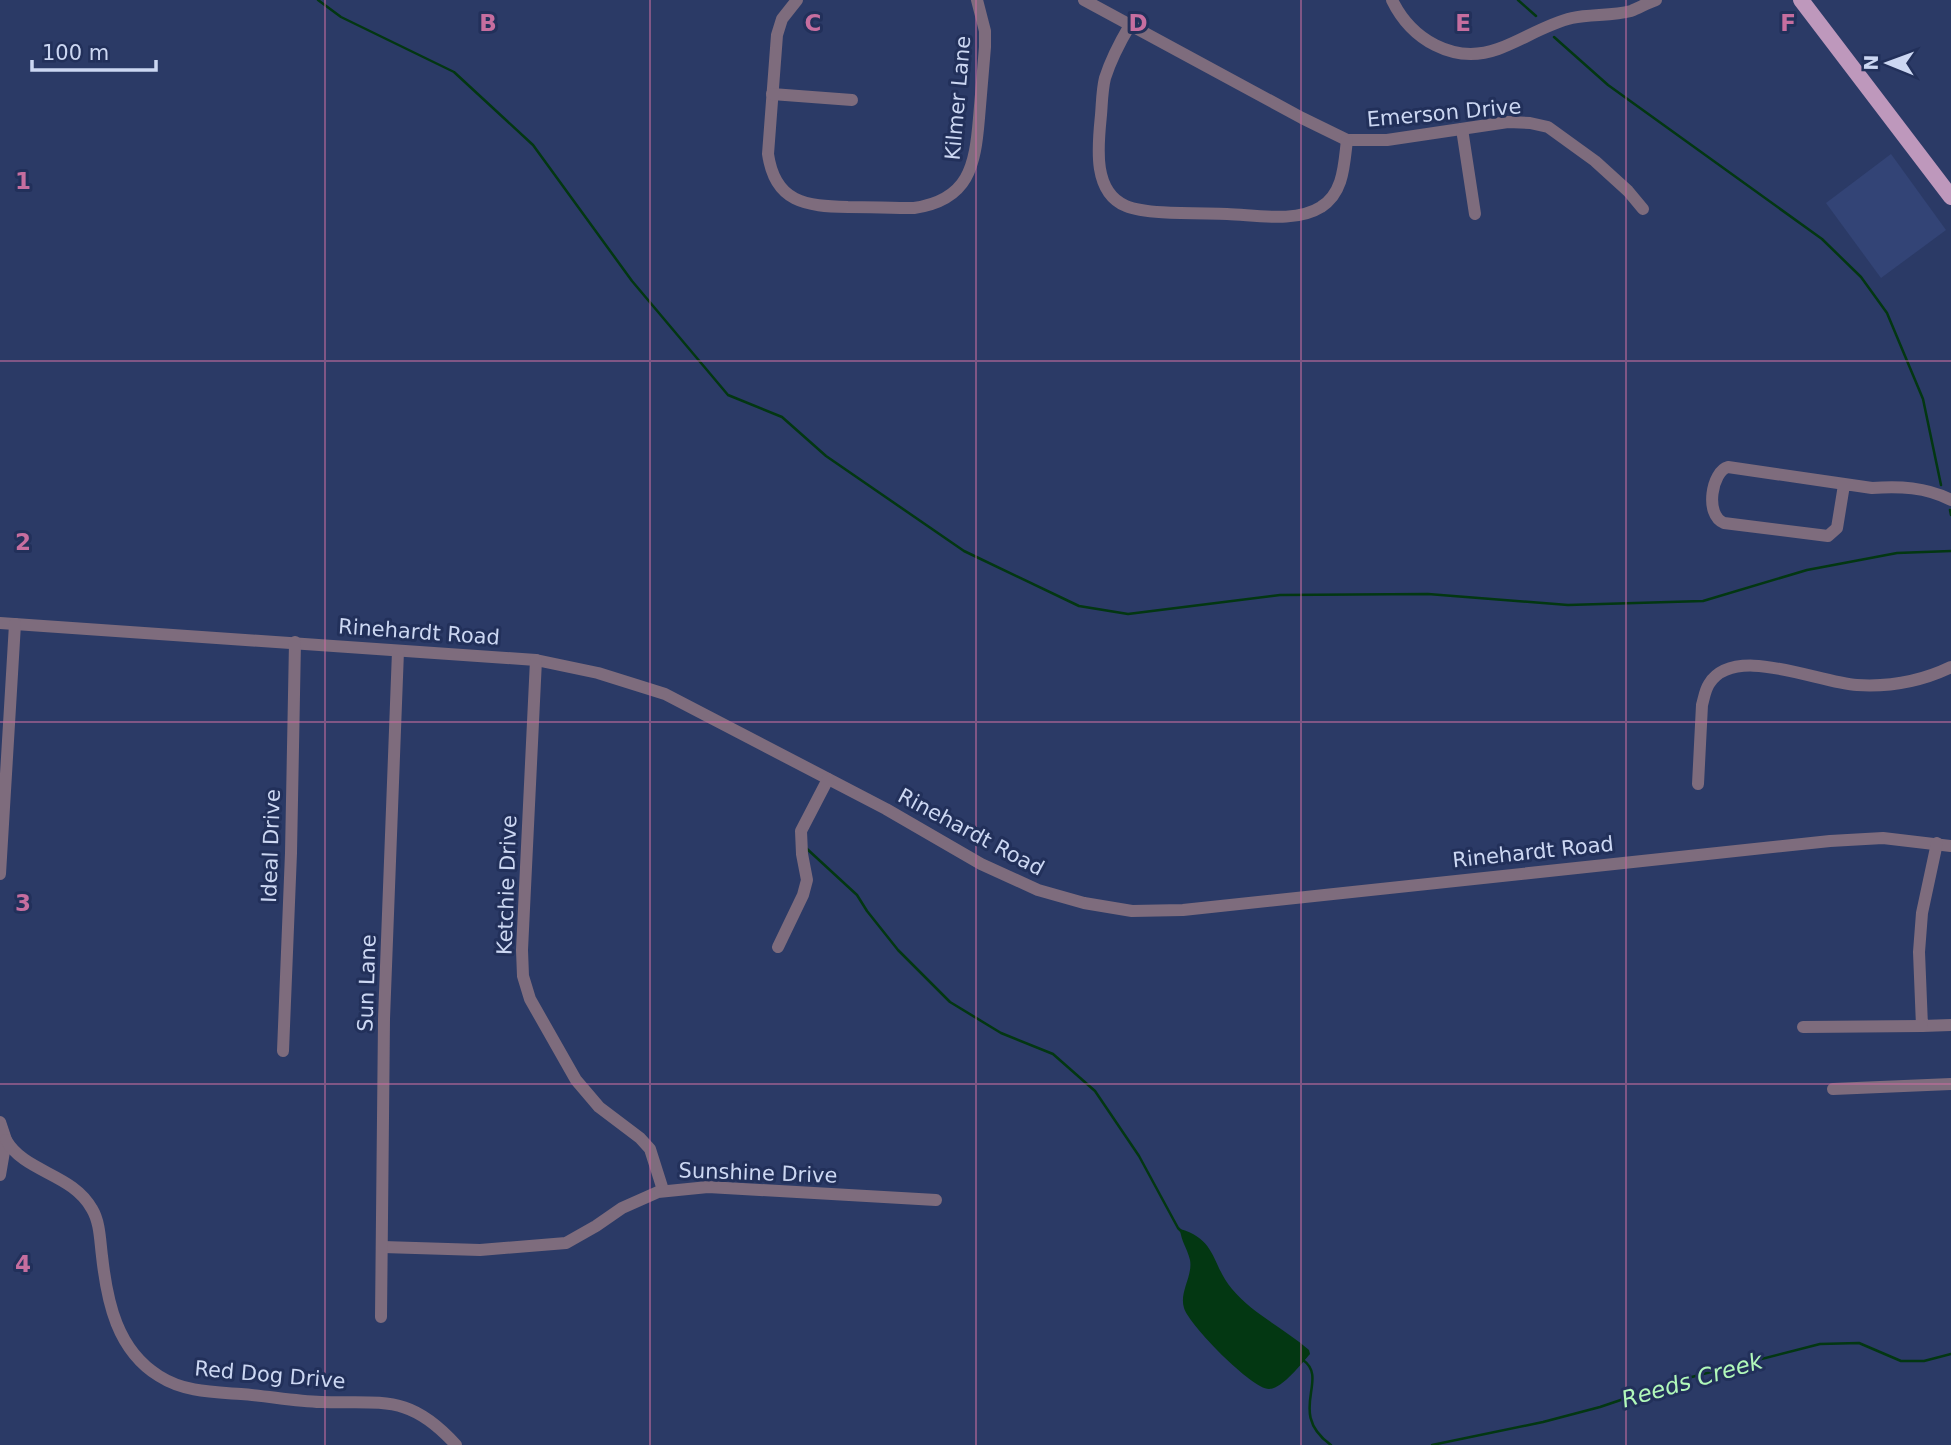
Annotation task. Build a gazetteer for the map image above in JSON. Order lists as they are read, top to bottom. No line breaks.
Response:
{"streets":{"street":["Kilmer Lane","Emerson Drive","Rinehardt Road","Ideal Drive","Ketchie Drive","Sun Lane","Sunshine Drive","Red Dog Drive"]},"crossings":[["Rinehardt Road","Ideal Drive"],["Rinehardt Road","Ketchie Drive"],["Rinehardt Road","Sun Lane"],["Ketchie Drive","Sunshine Drive"],["Sun Lane","Sunshine Drive"]],"water":["Reeds Creek"],"scale_bar":"100 m","north":"left","grid":{"columns":["B","C","D","E","F"],"rows":["1","2","3","4"]}}
